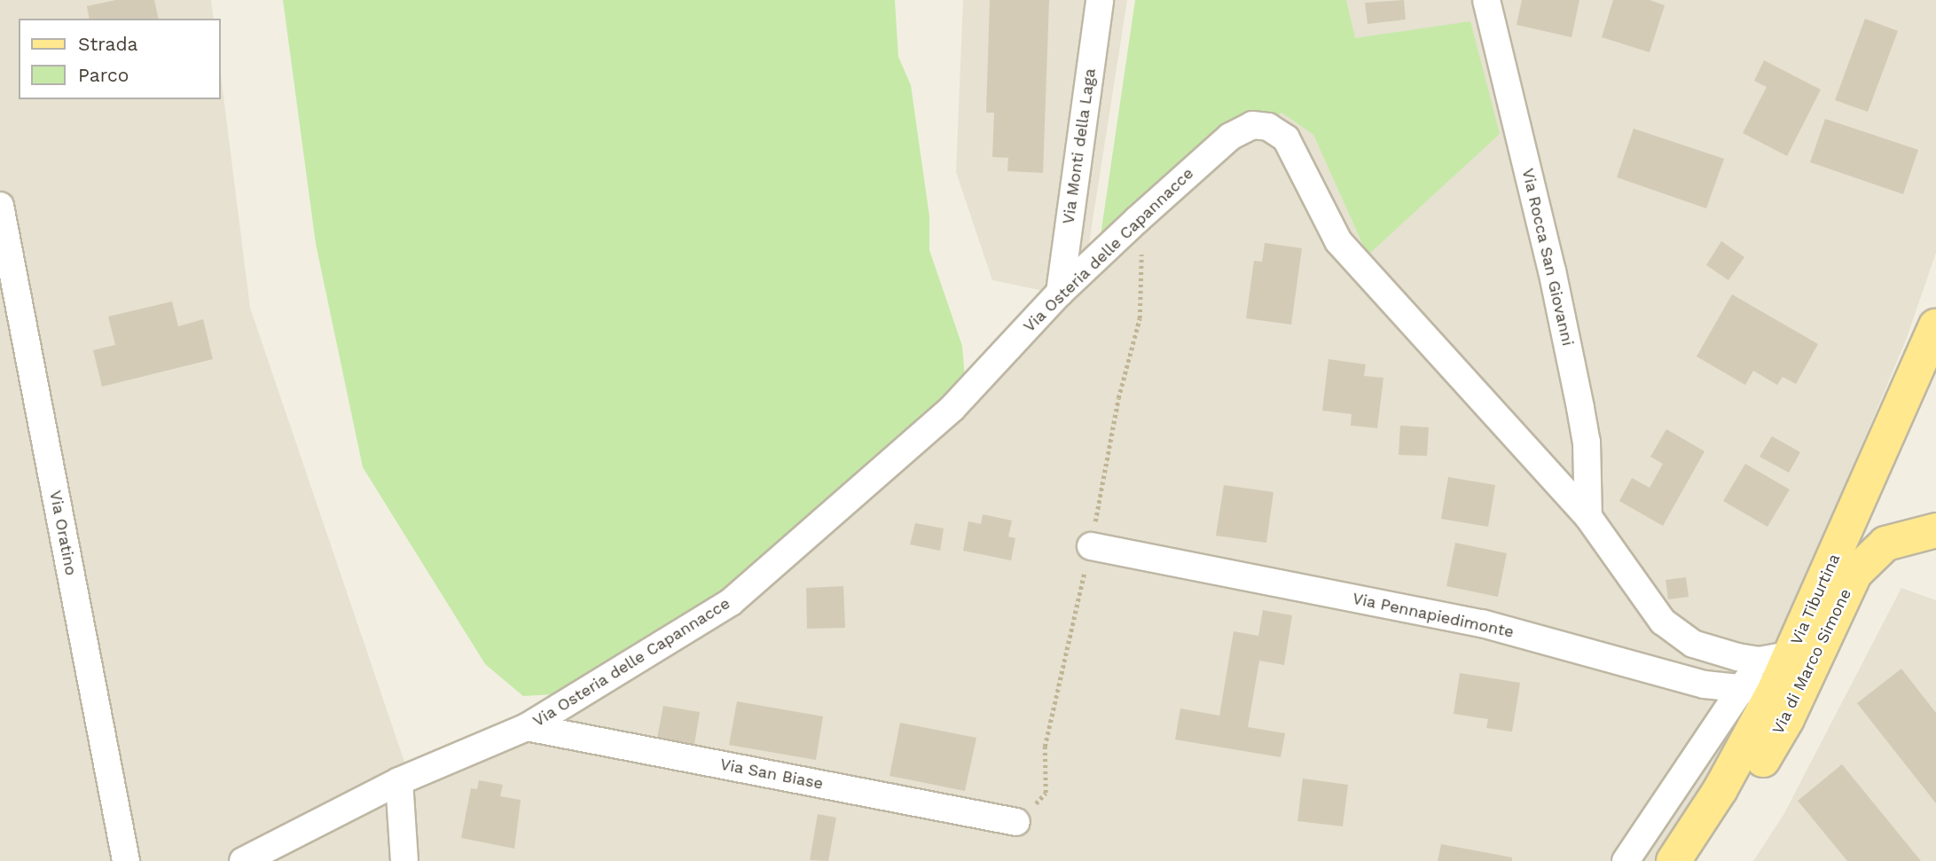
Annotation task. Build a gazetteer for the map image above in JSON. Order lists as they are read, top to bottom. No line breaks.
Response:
{"streets":{"main road":["Via Tiburtina","Via di Marco Simone"],"street":["Via Monti della Laga","Via Osteria delle Capannacce","Via Rocca San Giovanni","Via Oratino","Via Pennapiedimonte","Via San Biase"]},"crossings":[["Via Monti della Laga","Via Osteria delle Capannacce"],["Via Osteria delle Capannacce","Via Rocca San Giovanni"],["Via Osteria delle Capannacce","Via Tiburtina"],["Via Osteria delle Capannacce","Via San Biase"],["Via Tiburtina","Via Pennapiedimonte"]],"legend":["Strada","Parco"]}
